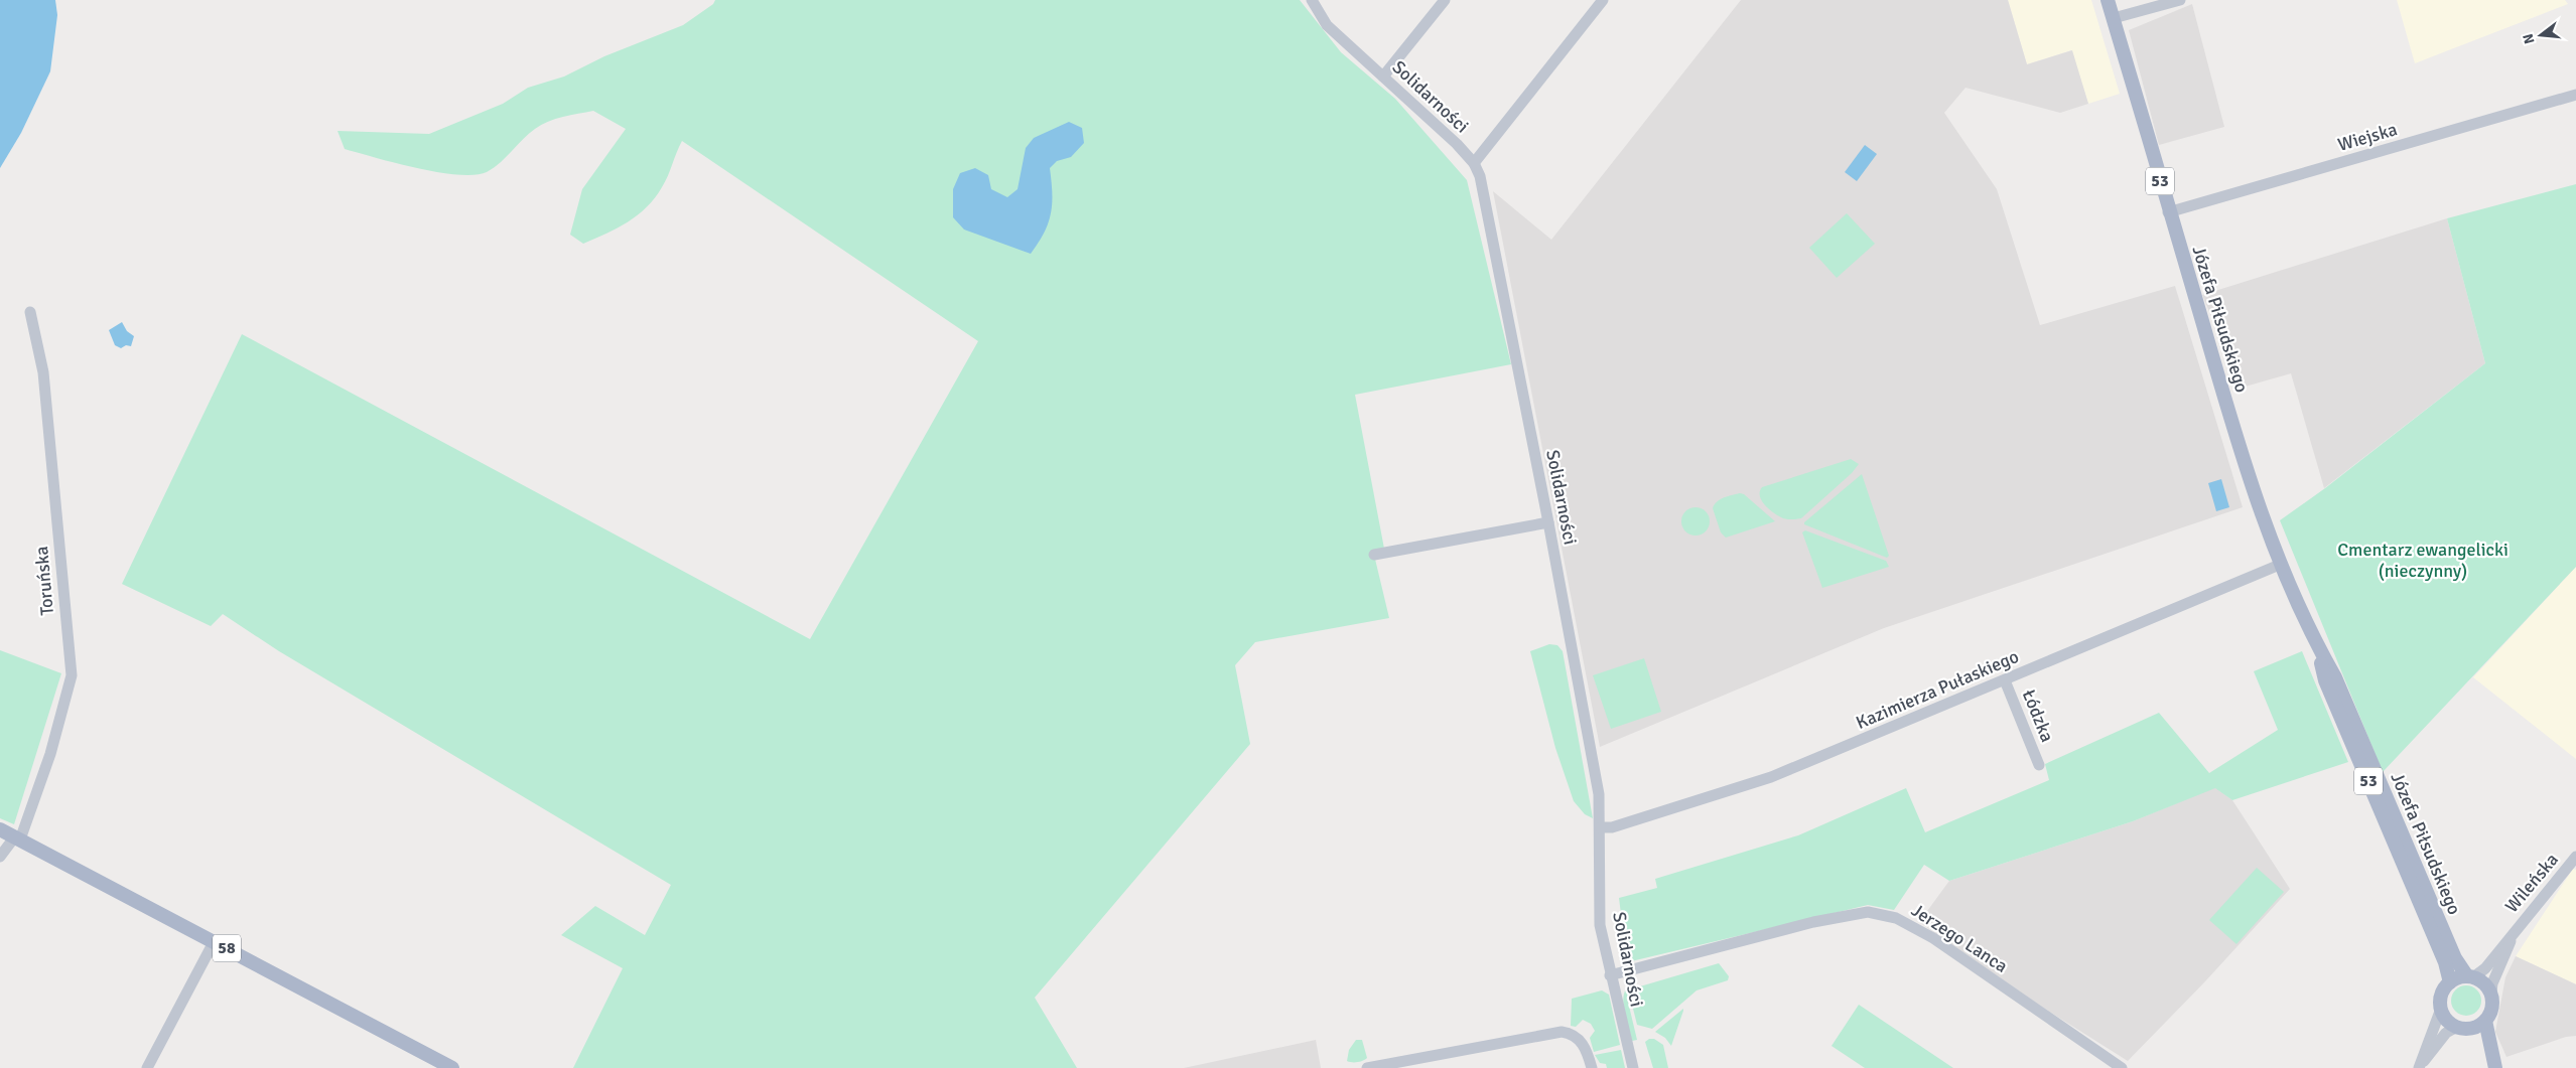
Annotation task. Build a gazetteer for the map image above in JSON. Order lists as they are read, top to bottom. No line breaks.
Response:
{"streets":{"main road":["53","Józefa Piłsudskiego","58"],"street":["Solidarności","Wiejska","Toruńska","Kazimierza Pułaskiego","Łódzka","Wileńska","Jerzego Lanca"]},"crossings":[["Solidarności","Kazimierza Pułaskiego"],["Solidarności","Jerzego Lanca"],["Wiejska","Józefa Piłsudskiego"],["53","Józefa Piłsudskiego"],["53","Wileńska"],["Józefa Piłsudskiego","Kazimierza Pułaskiego"],["Józefa Piłsudskiego","Wileńska"],["Toruńska","58"],["Kazimierza Pułaskiego","Łódzka"]],"parks":["Cmentarz ewangelicki (nieczynny)"],"north":"left"}
